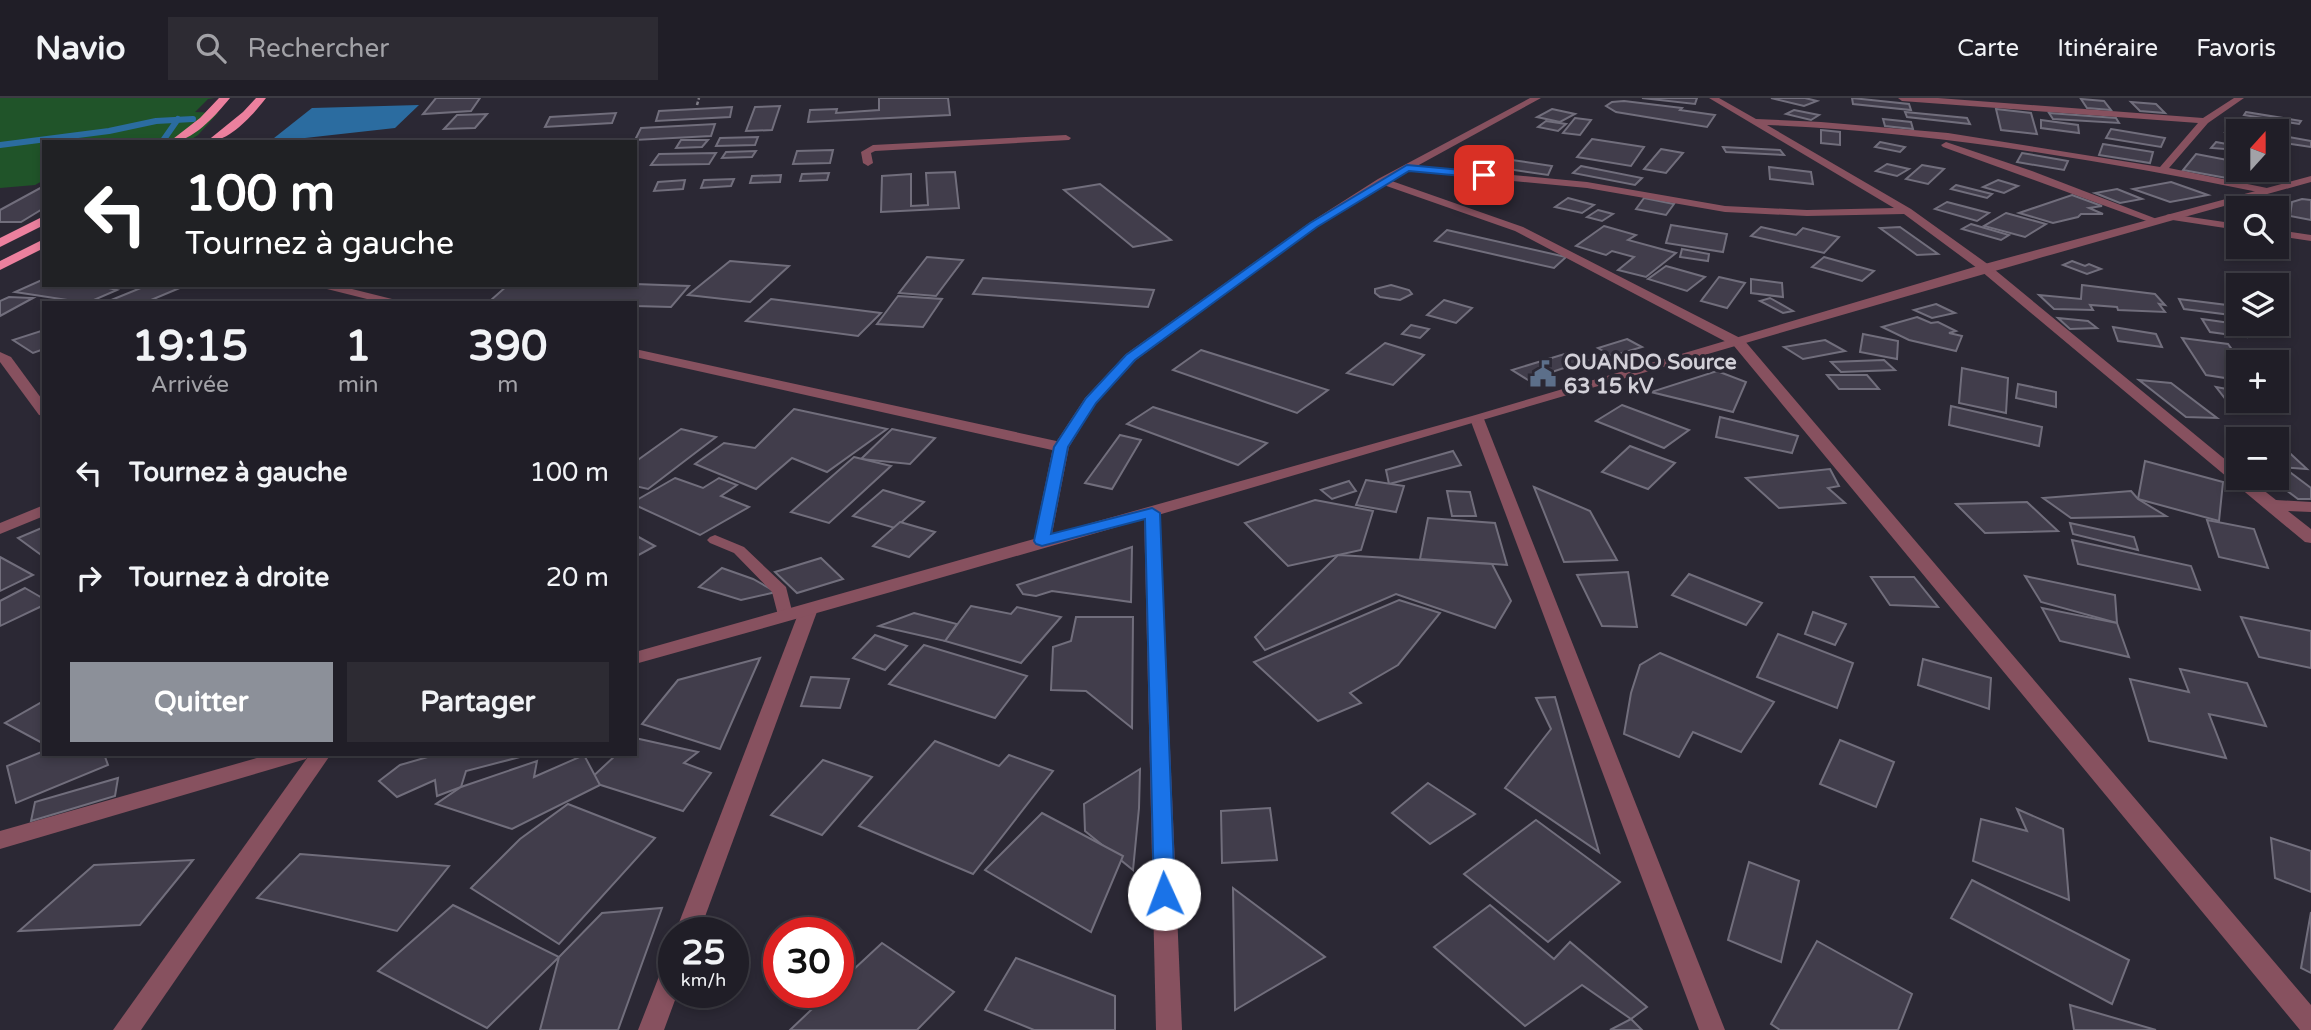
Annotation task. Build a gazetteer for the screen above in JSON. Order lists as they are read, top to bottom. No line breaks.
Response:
{"places":{"public building":["OUANDO Source 63 15 kV"]},"north":"top","page":{"header":"Navio","search":"Rechercher","nav":["Carte","Itinéraire","Favoris"],"map_buttons":["+","−"],"turn":["100 m","Tournez à gauche"],"eta":["19:15","Arrivée","1","min","390","m"],"list":[{"name":"Tournez à gauche","value":"100 m"},{"name":"Tournez à droite","value":"20 m"}],"buttons":["Quitter","Partager"],"speed":"25 km/h","limit":"30"}}
